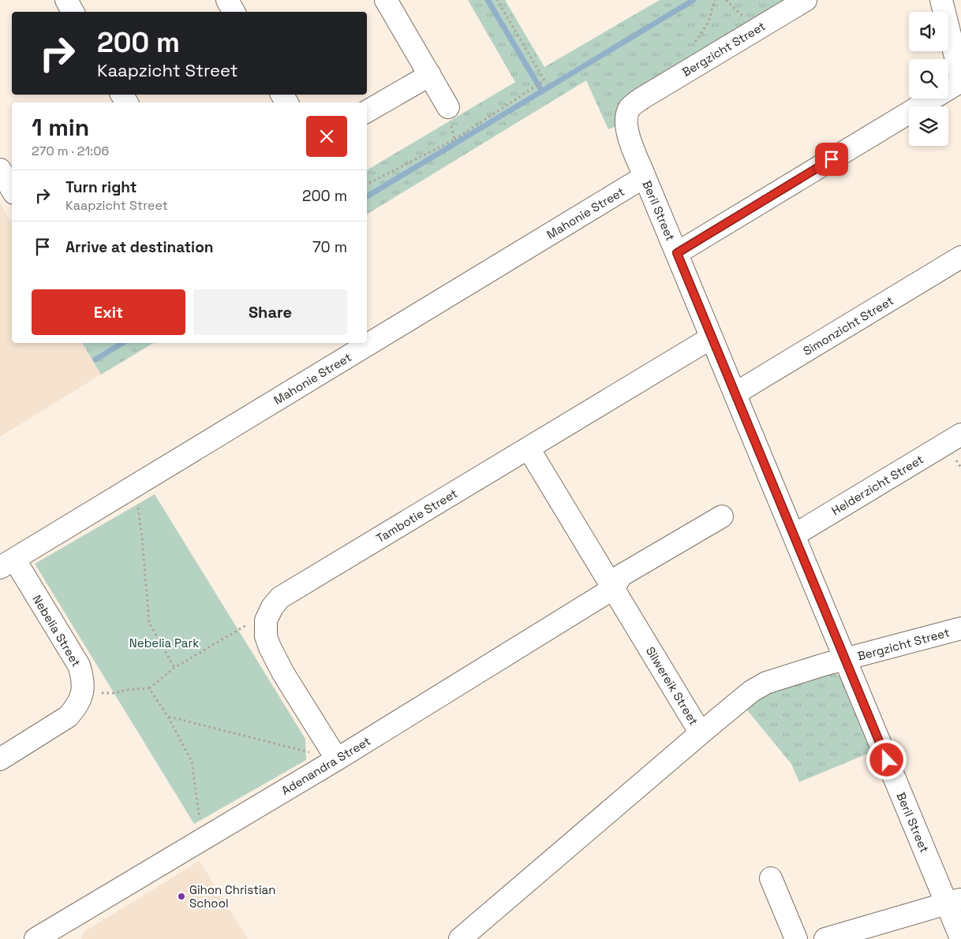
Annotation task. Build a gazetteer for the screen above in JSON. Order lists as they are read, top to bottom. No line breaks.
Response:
{"streets":{"street":["Bergzicht Street","Beril Street","Mahonie Street","Simonzicht Street","Helderzicht Street","Tambotie Street","Nebelia Street","Silwereik Street","Adenandra Street"]},"crossings":[["Bergzicht Street","Beril Street"],["Bergzicht Street","Silwereik Street"],["Beril Street","Mahonie Street"],["Beril Street","Simonzicht Street"],["Beril Street","Helderzicht Street"],["Beril Street","Tambotie Street"],["Mahonie Street","Nebelia Street"],["Tambotie Street","Silwereik Street"],["Silwereik Street","Adenandra Street"]],"parks":["Nebelia Park"],"places":["Gihon Christian School"],"page":{"turn":["200 m","Kaapzicht Street"],"heading":["1 min","270 m · 21:06"],"list":[{"name":"Turn right","note":"Kaapzicht Street","value":"200 m"},{"name":"Arrive at destination","value":"70 m"}],"buttons":["Exit","Share"]}}
